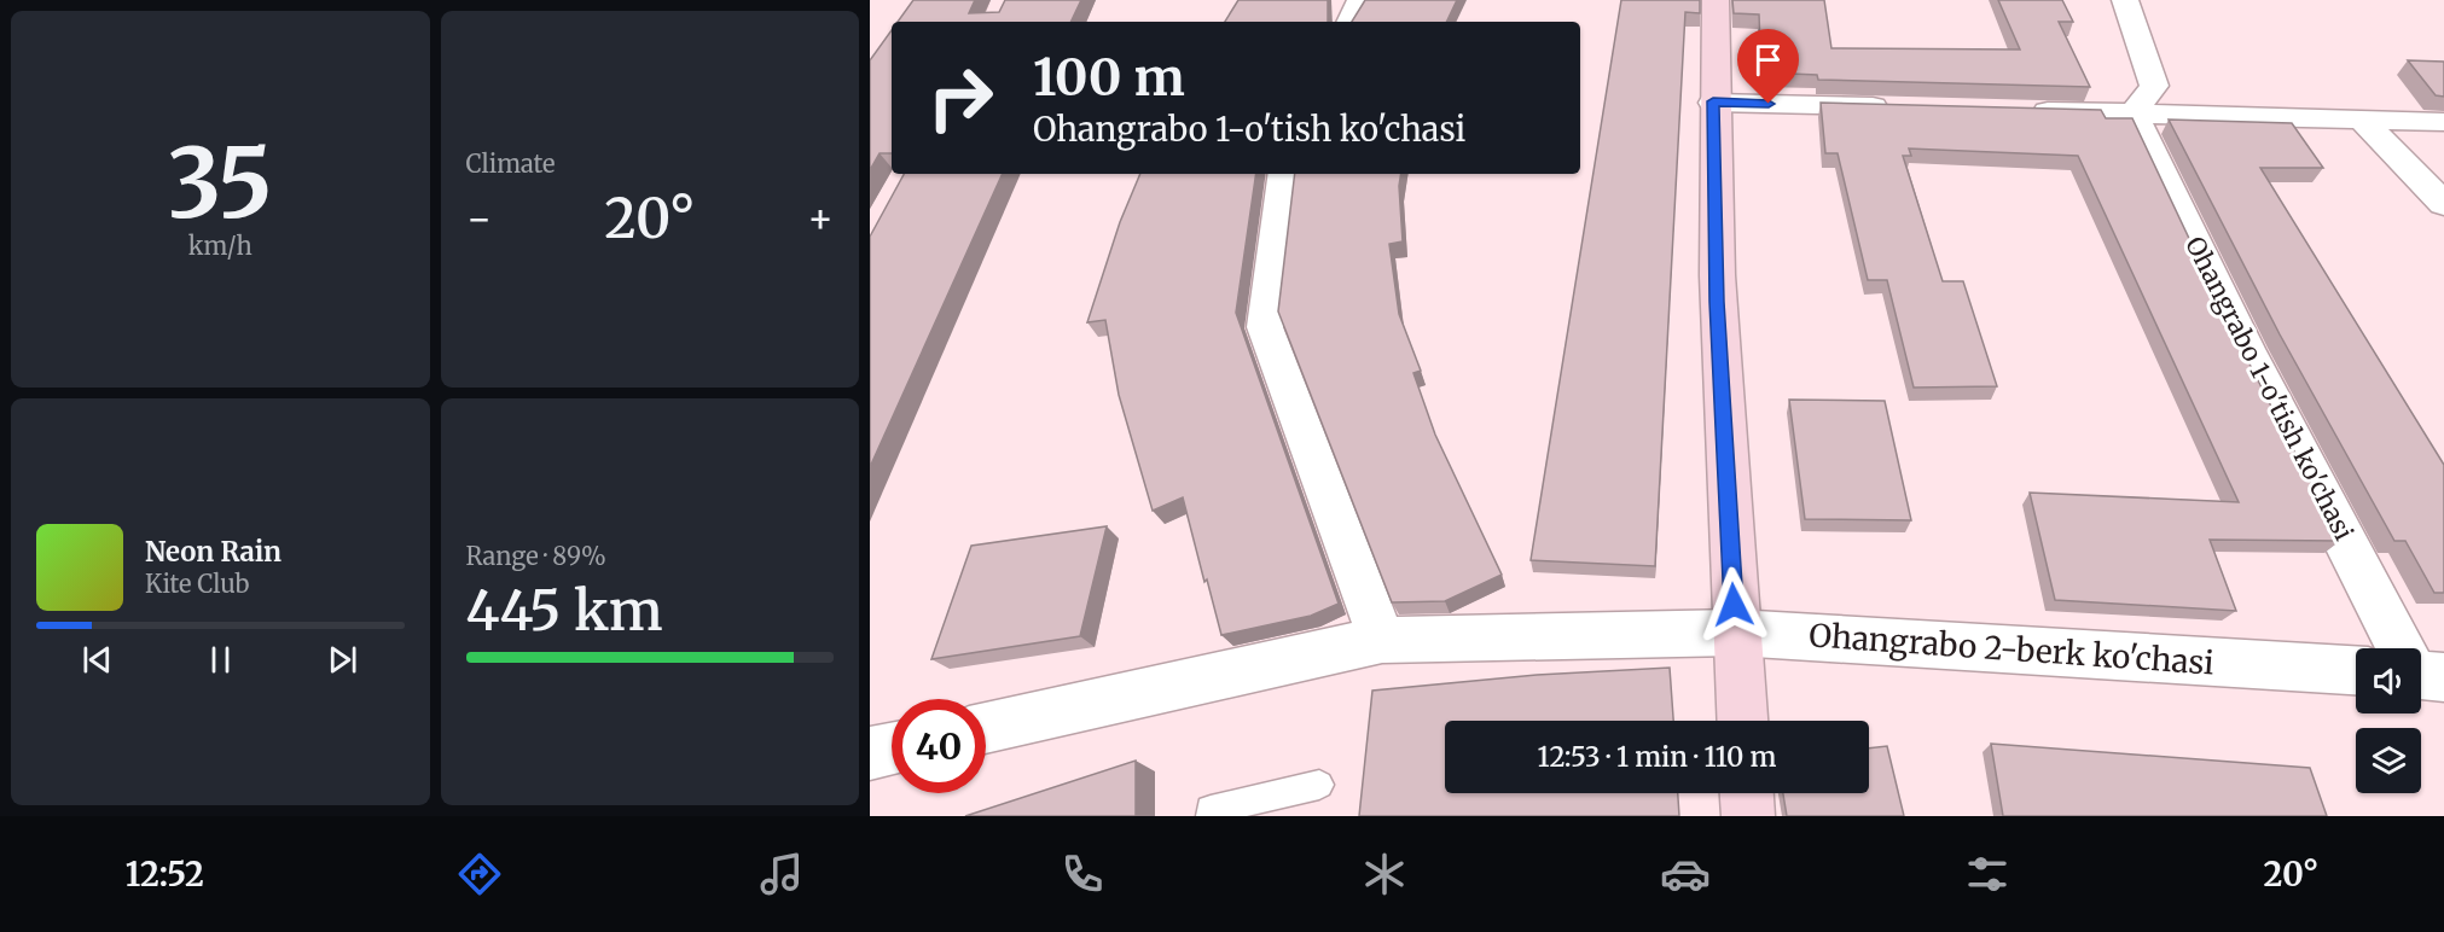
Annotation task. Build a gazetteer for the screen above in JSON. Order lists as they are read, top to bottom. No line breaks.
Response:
{"streets":{"street":["Ohangrabo 1-o'tish ko'chasi","Ohangrabo 2-berk ko'chasi"]},"page":{"tile":[["35","km/h"],"Climate",["Range · 89%","445 km"]],"turn":["100 m","Ohangrabo 1-o'tish ko'chasi"],"heat":["−","20°","+"],"song":["Neon Rain","Kite Club"],"limit":"40","trip":"12:53 · 1 min · 110 m","tabs":["12:52","20°"]}}
